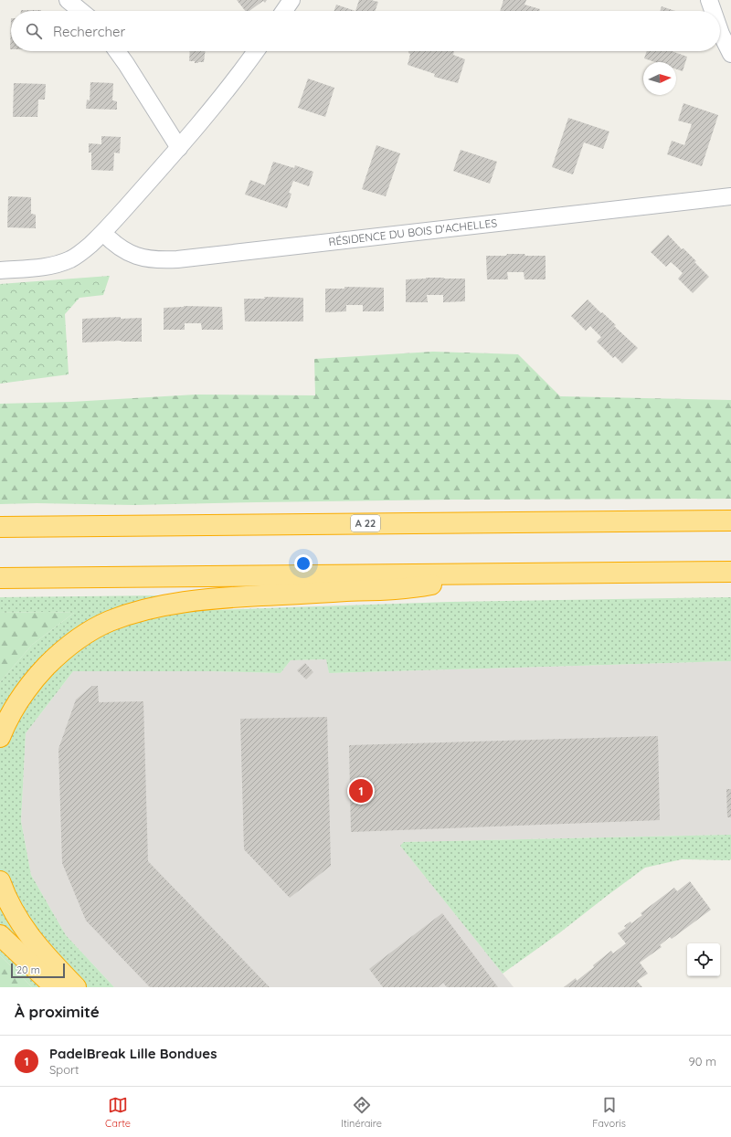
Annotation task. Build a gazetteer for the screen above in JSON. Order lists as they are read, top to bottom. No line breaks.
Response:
{"streets":{"highway":["A 22"],"street":["RÉSIDENCE DU BOIS D'ACHELLES"]},"scale_bar":"20 m","north":"right","page":{"search":"Rechercher","pins":"1","scale":"20 m","heading":"À proximité","list":[{"mark":"1","name":"PadelBreak Lille Bondues","note":"Sport","value":"90 m"}],"nav":["Carte","Itinéraire","Favoris"]}}
